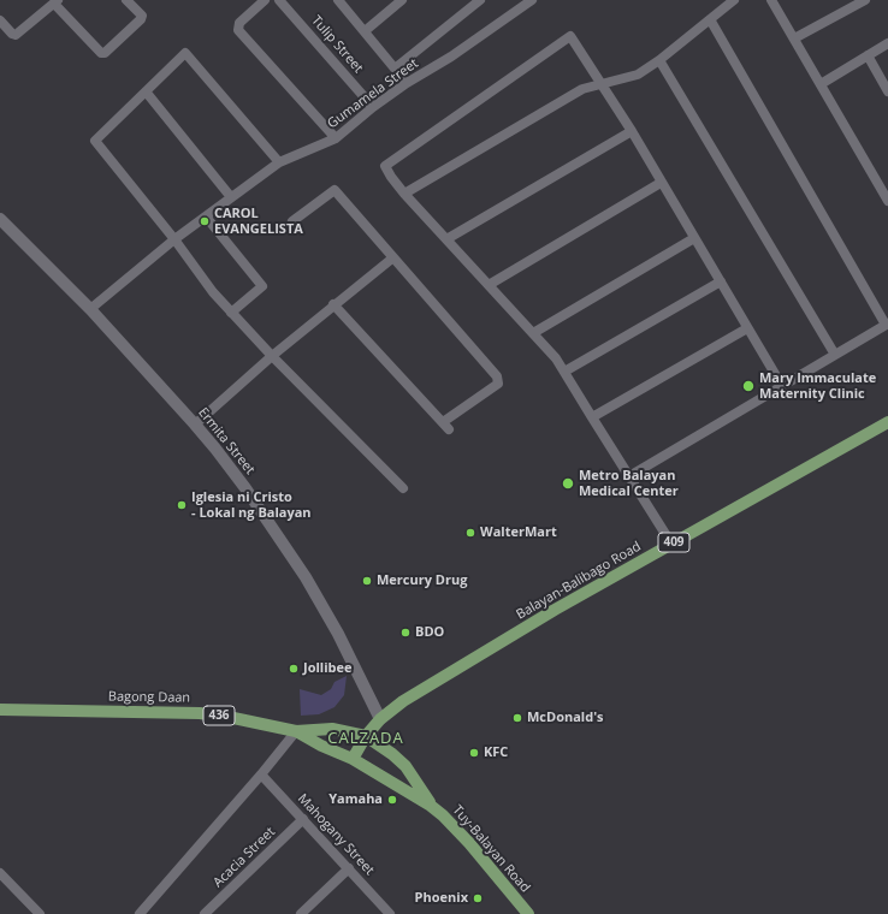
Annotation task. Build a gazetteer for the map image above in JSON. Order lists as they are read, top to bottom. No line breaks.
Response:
{"streets":{"main road":["Ermita Street","409","Balayan-Balibago Road","Bagong Daan","436","Tuy-Balayan Road"],"street":["Tulip Street","Gumamela Street","Mahogany Street","Acacia Street"]},"crossings":[["Tulip Street","Gumamela Street"],["Gumamela Street","Ermita Street"],["Ermita Street","Balayan-Balibago Road"],["Balayan-Balibago Road","Bagong Daan"],["Balayan-Balibago Road","Tuy-Balayan Road"],["Bagong Daan","Tuy-Balayan Road"],["Mahogany Street","Acacia Street"]],"districts":["CALZADA"],"places":["CAROL EVANGELISTA","Mary Immaculate Maternity Clinic","Metro Balayan Medical Center","Iglesia ni Cristo - Lokal ng Balayan","WalterMart","Mercury Drug","BDO","Jollibee","McDonald's","KFC","Yamaha","Phoenix"]}
